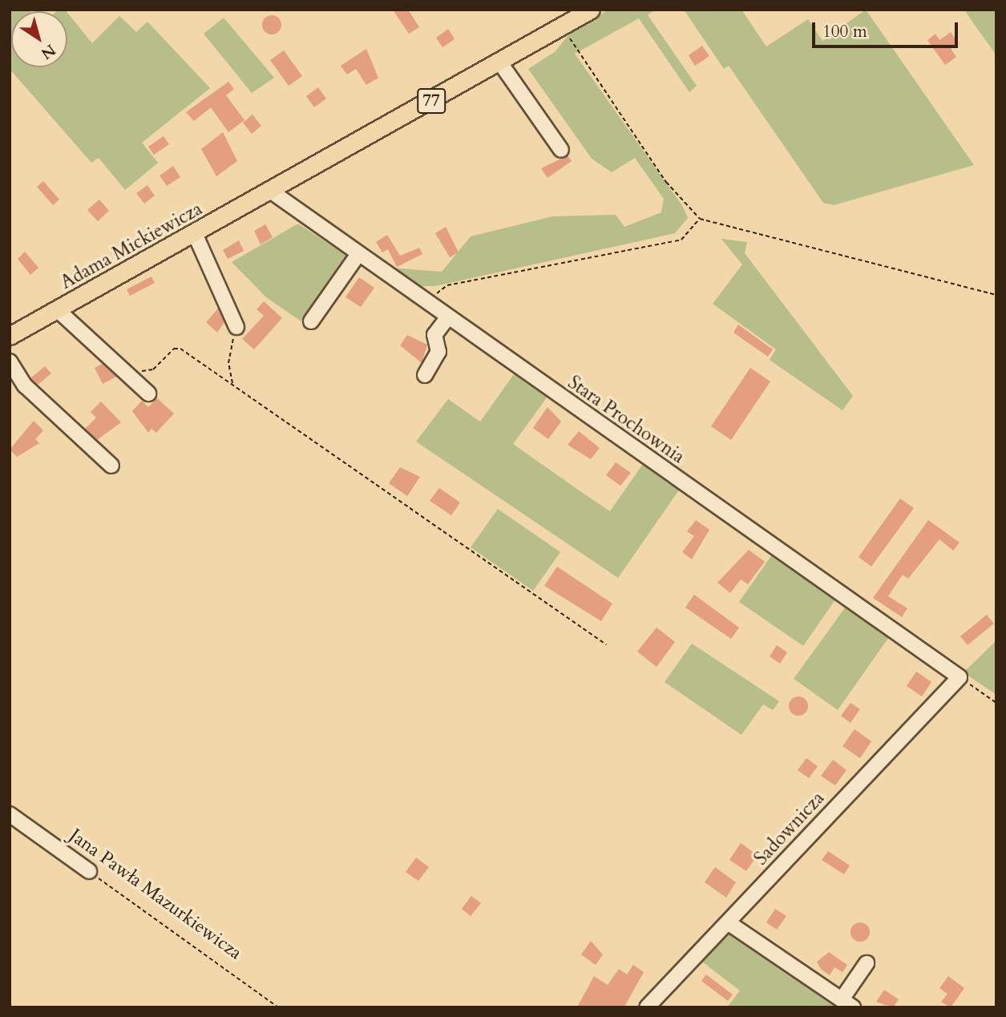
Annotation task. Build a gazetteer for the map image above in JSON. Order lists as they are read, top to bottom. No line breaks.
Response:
{"streets":{"main road":["77","Adama Mickiewicza"],"street":["Stara Prochownia","Sadownicza","Jana Pawła Mazurkiewicza"]},"crossings":[["77","Adama Mickiewicza"],["77","Stara Prochownia"],["Adama Mickiewicza","Stara Prochownia"],["Stara Prochownia","Sadownicza"]],"scale_bar":"100 m","north":"bottom right"}
